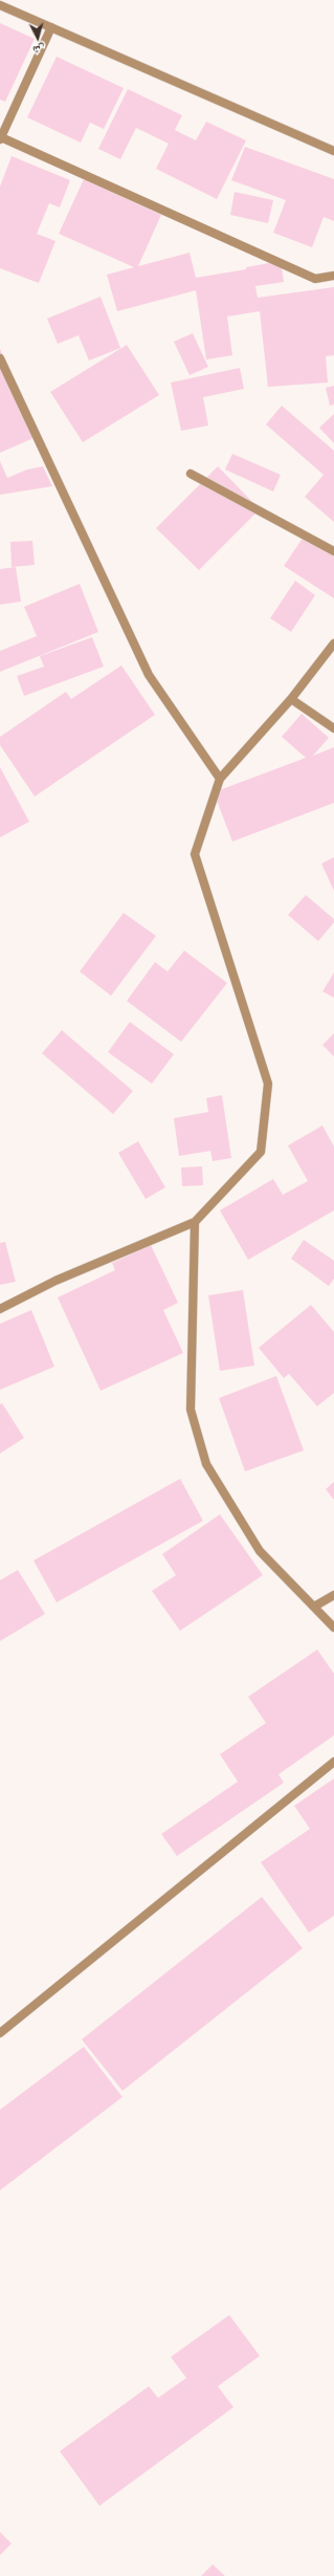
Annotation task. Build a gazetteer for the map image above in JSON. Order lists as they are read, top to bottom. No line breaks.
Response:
{"north":"bottom"}
